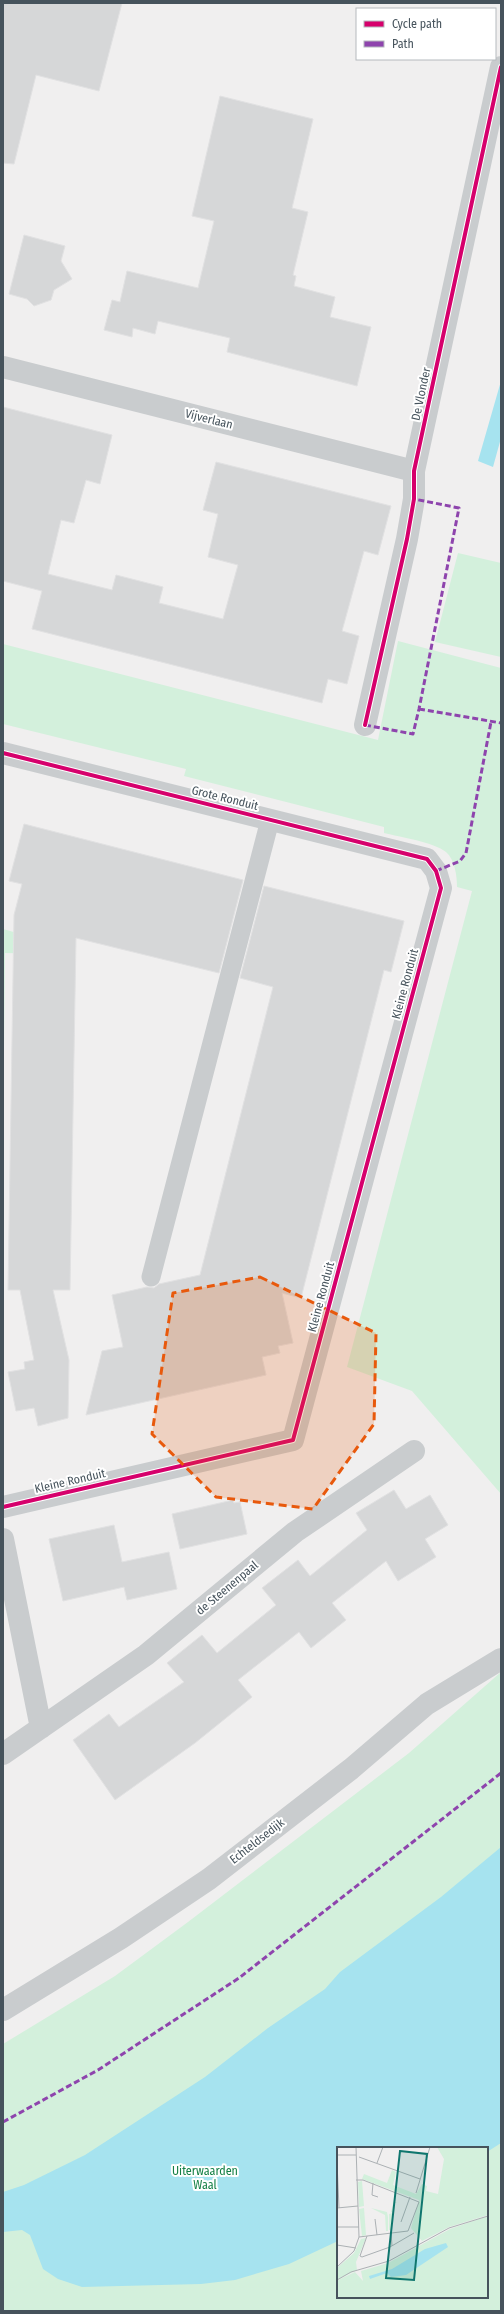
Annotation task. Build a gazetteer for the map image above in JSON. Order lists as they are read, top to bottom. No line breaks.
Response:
{"streets":{"street":["De Vlonder","Vijverlaan","Grote Ronduit","Kleine Ronduit","de Steenenpaal","Echteldsedijk"]},"crossings":[["De Vlonder","Vijverlaan"],["Grote Ronduit","Kleine Ronduit"]],"parks":["Uiterwaarden Waal"],"legend":["Cycle path","Path"]}
